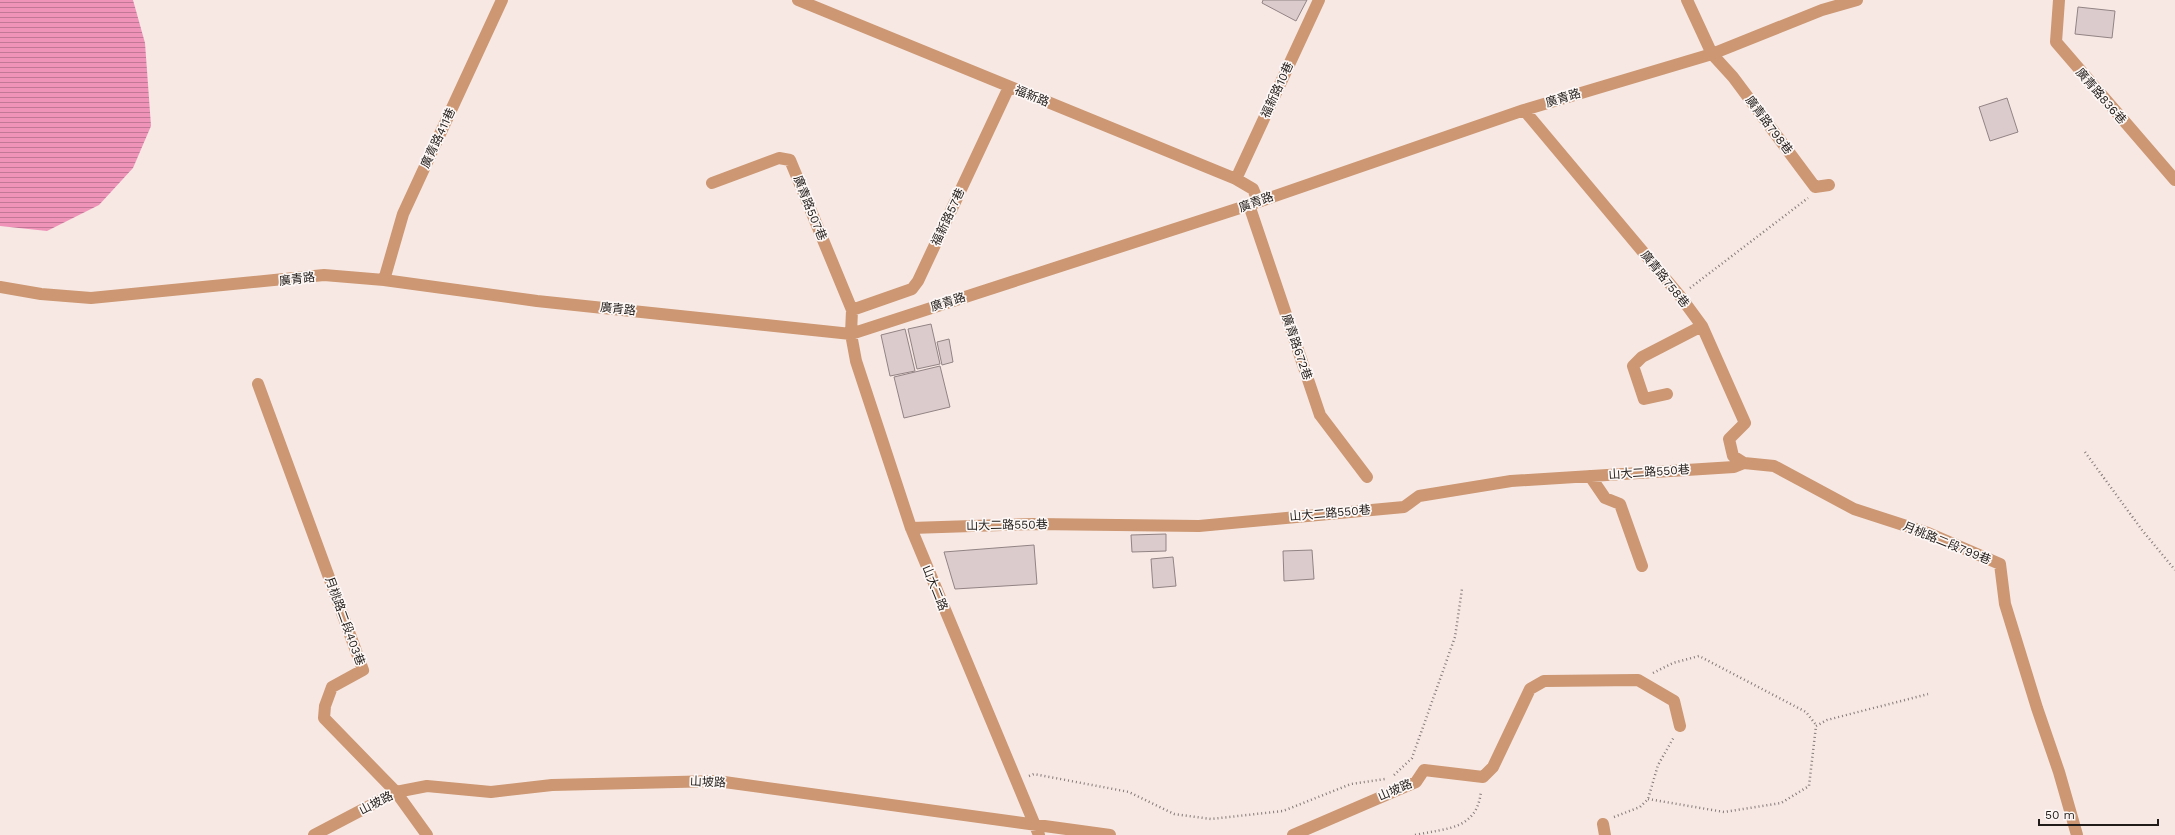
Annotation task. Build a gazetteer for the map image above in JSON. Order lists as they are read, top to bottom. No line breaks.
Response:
{"streets":{"street":["福新路10巷","福新路","廣青路836巷","廣青路","廣青路798巷","廣青路411巷","廣青路507巷","福新路57巷","廣青路758巷","廣青路672巷","山大二路550巷","月桃路二段799巷","山大二路","月桃路二段403巷","山坡路"]},"crossings":[["福新路10巷","福新路"],["福新路","廣青路"],["福新路","福新路57巷"],["福新路","廣青路672巷"],["廣青路","廣青路798巷"],["廣青路","廣青路411巷"],["廣青路","廣青路507巷"],["廣青路","廣青路758巷"],["廣青路","廣青路672巷"],["廣青路","山大二路"],["廣青路507巷","福新路57巷"],["廣青路507巷","山大二路"],["廣青路758巷","山大二路550巷"],["廣青路758巷","月桃路二段799巷"],["山大二路550巷","月桃路二段799巷"],["山大二路550巷","山大二路"],["山大二路","山坡路"],["月桃路二段403巷","山坡路"]],"scale_bar":"50 m"}
